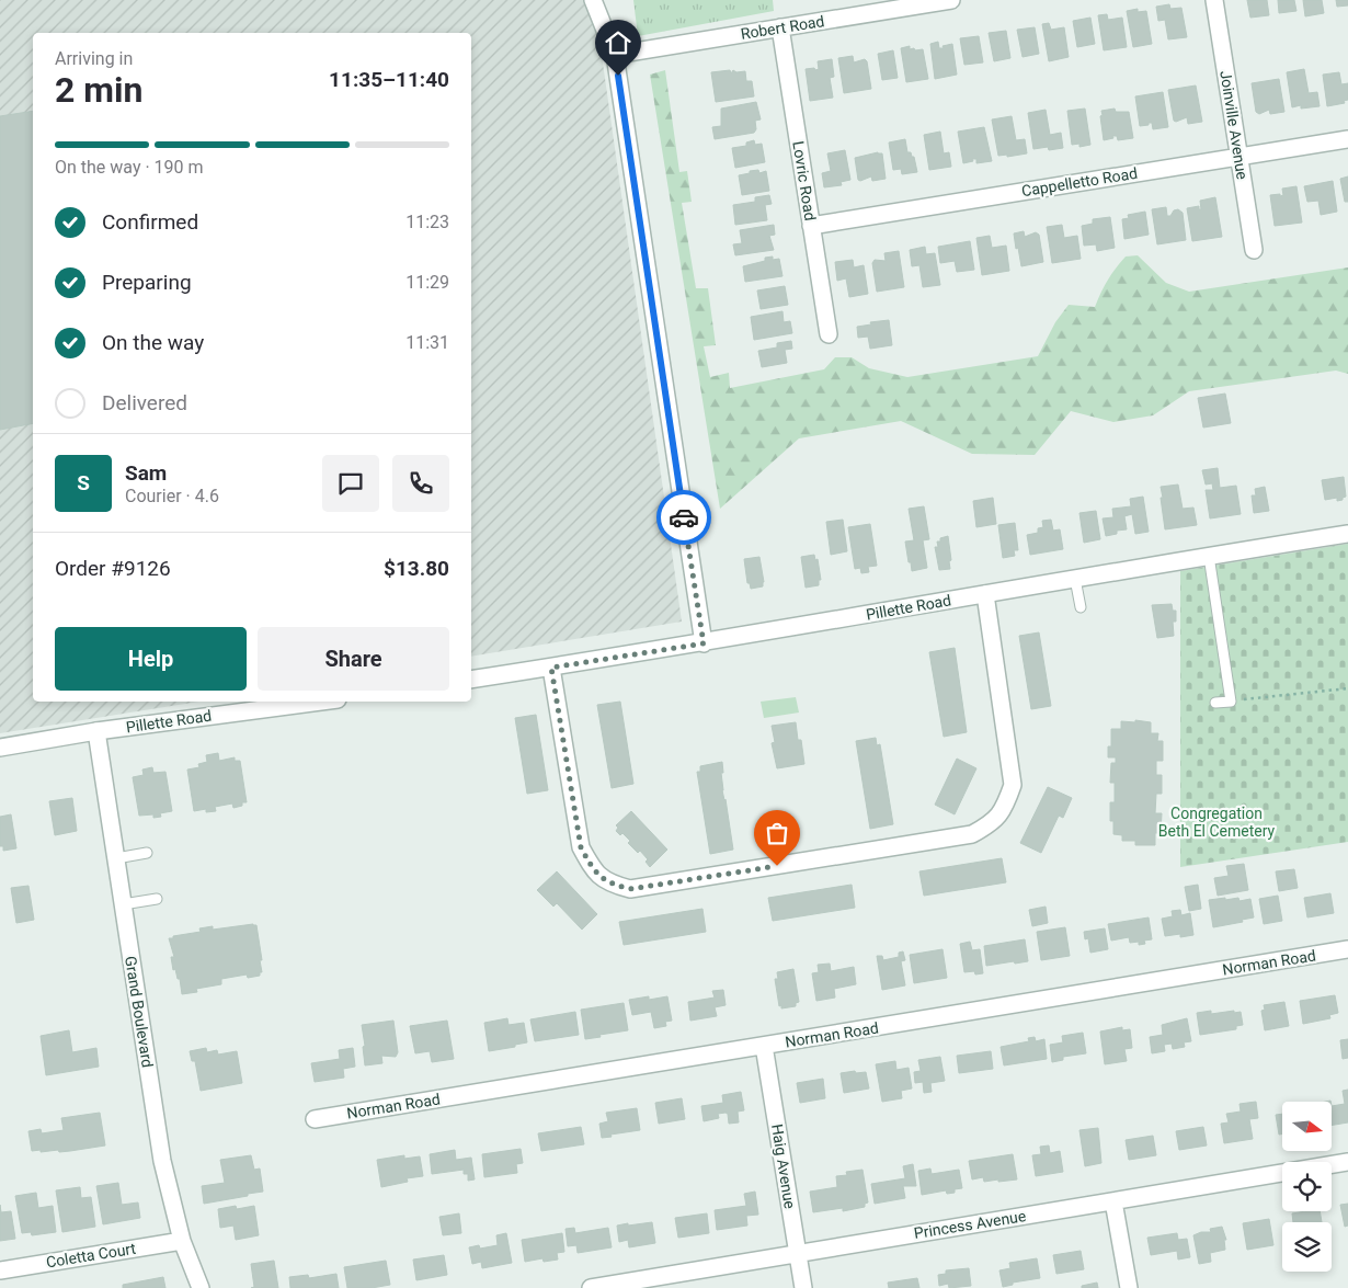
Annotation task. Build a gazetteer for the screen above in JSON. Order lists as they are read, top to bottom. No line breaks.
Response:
{"streets":{"street":["Robert Road","Joinville Avenue","Lovric Road","Cappelletto Road","Pillette Road","Norman Road","Grand Boulevard","Haig Avenue","Princess Avenue","Coletta Court"]},"crossings":[["Robert Road","Lovric Road"],["Joinville Avenue","Cappelletto Road"],["Lovric Road","Cappelletto Road"],["Pillette Road","Grand Boulevard"],["Norman Road","Haig Avenue"],["Grand Boulevard","Coletta Court"],["Haig Avenue","Princess Avenue"]],"parks":["Congregation Beth El Cemetery"],"north":"right","page":{"heading":["2 min","Arriving in","11:35–11:40"],"panel":["Sam","Courier · 4.6","Order #9126","$13.80"],"bar":"On the way · 190 m","list":[["Confirmed","11:23"],["Preparing","11:29"],["On the way","11:31"],"Delivered"],"round":"S","buttons":["Help","Share"]}}
